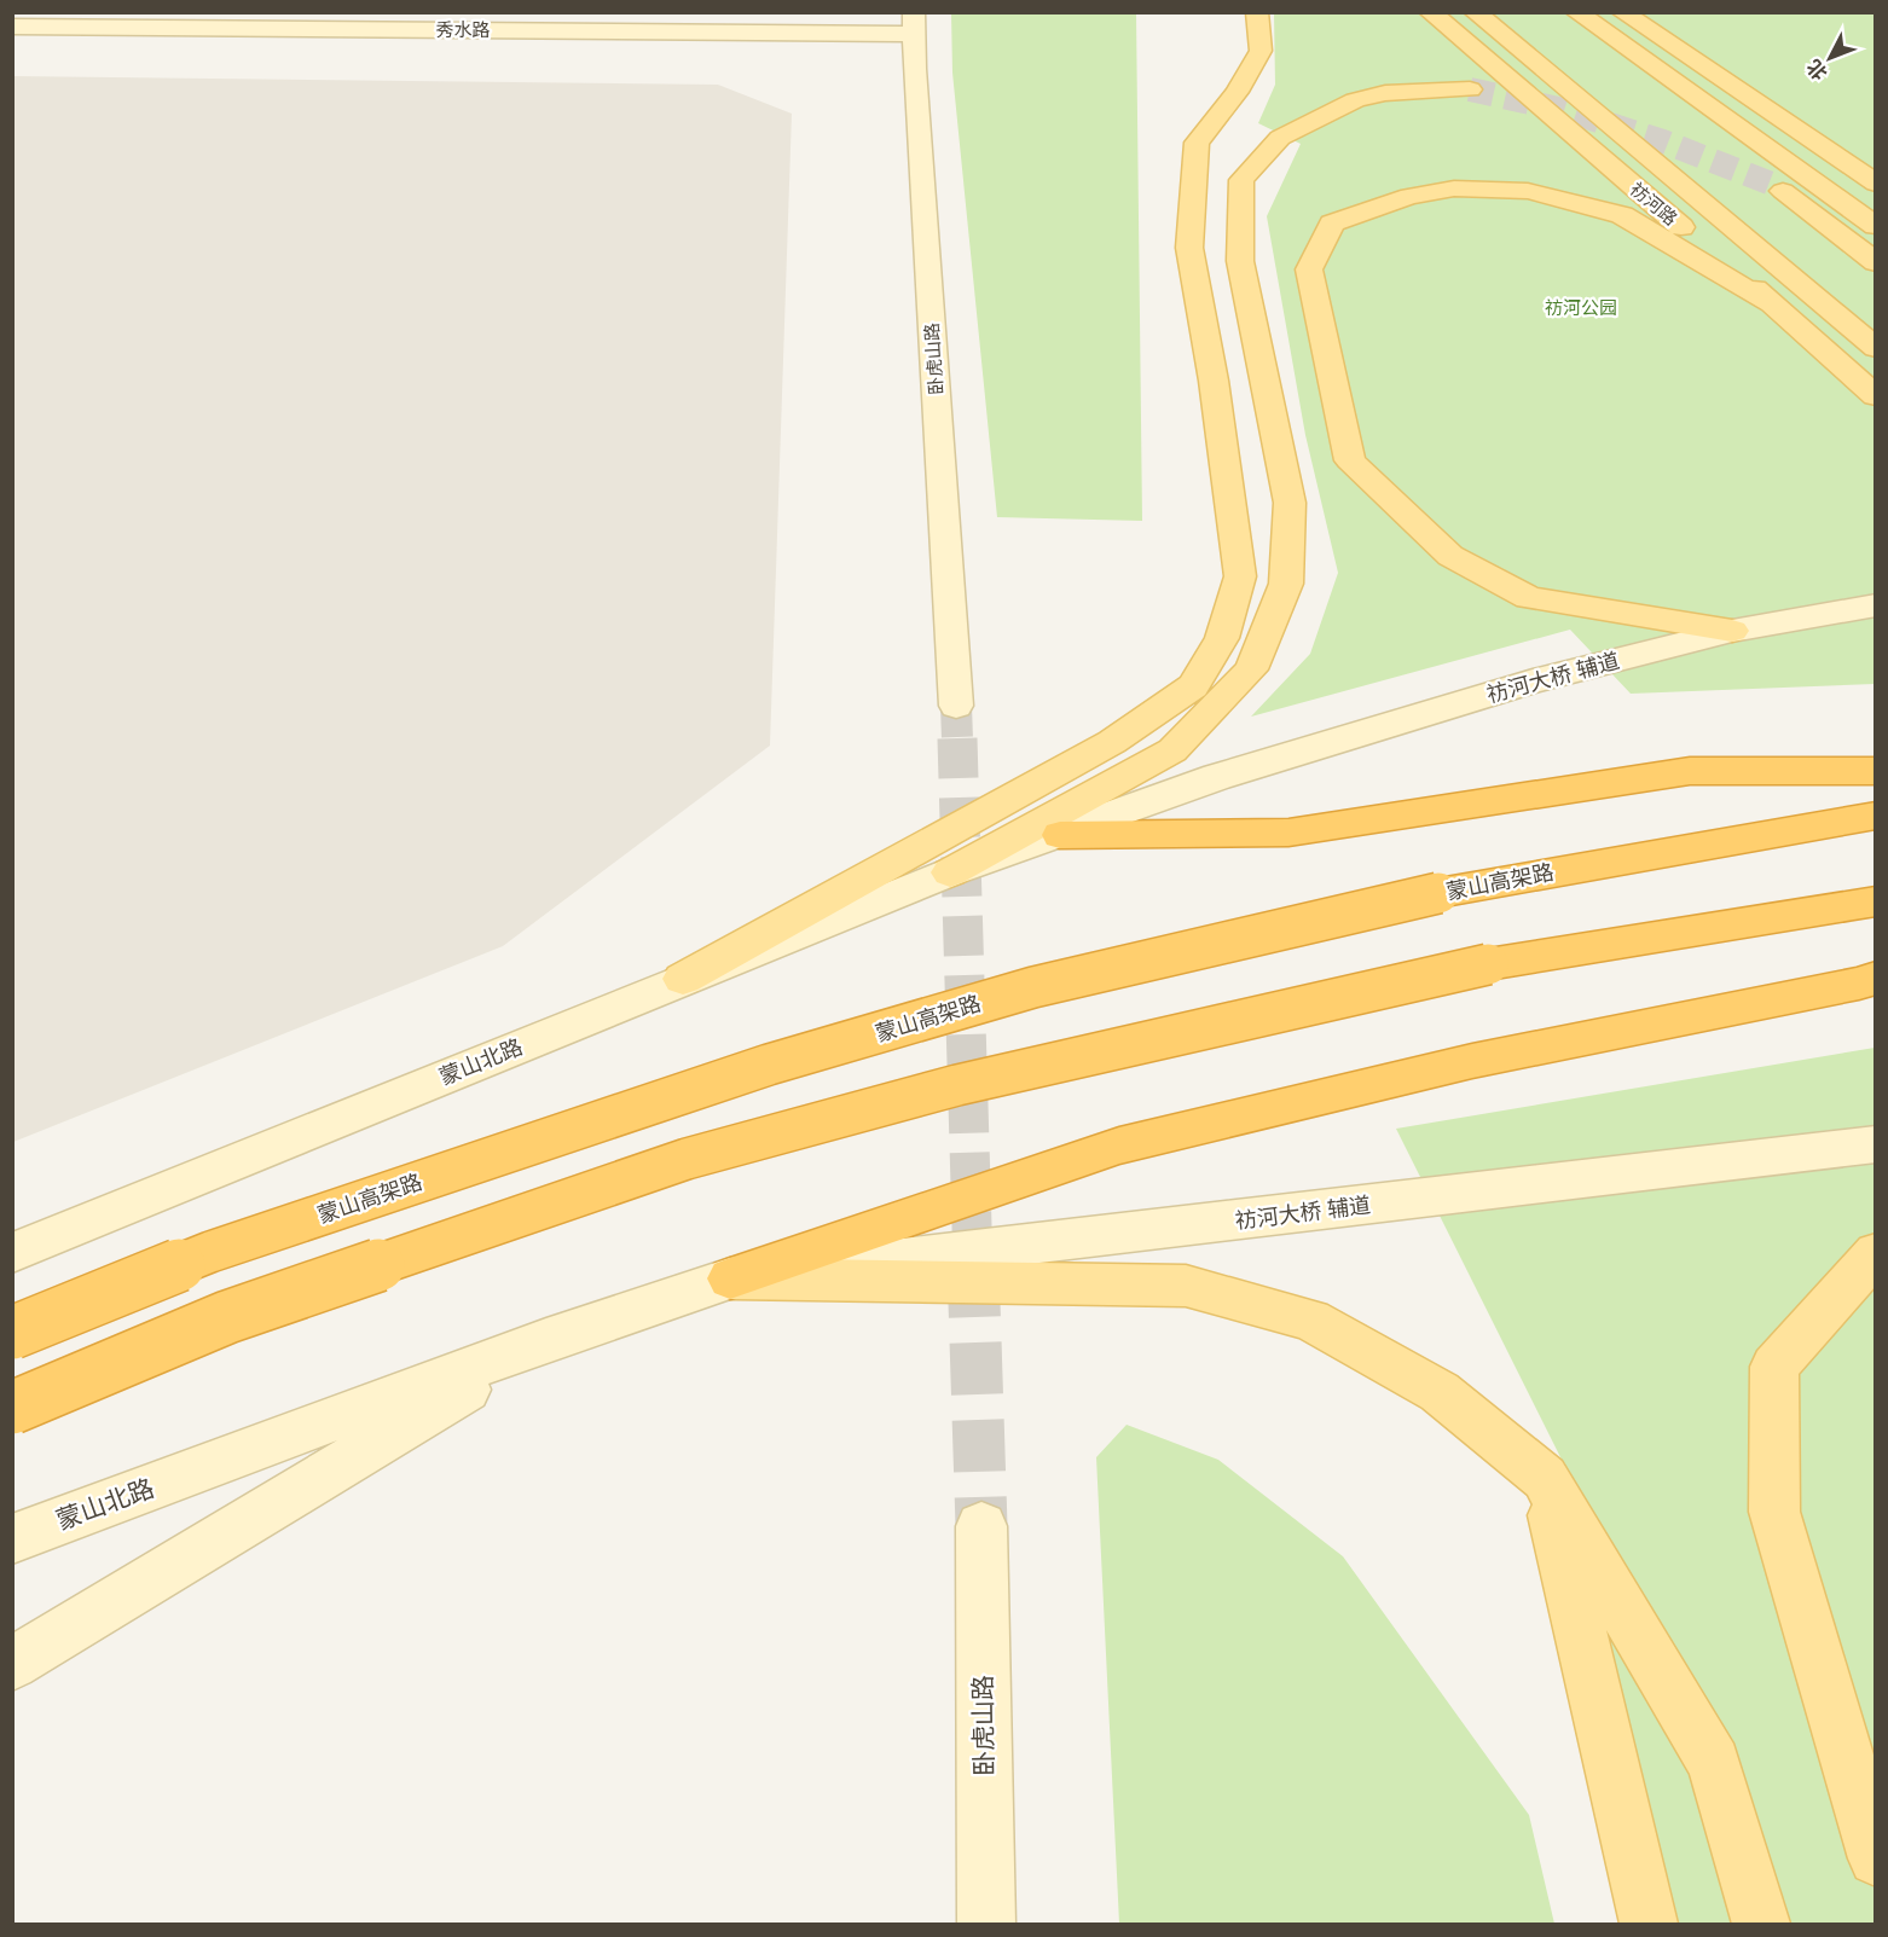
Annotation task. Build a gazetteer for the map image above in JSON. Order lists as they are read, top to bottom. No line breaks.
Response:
{"streets":{"highway":["蒙山高架路"],"main road":["祊河路"],"street":["秀水路","卧虎山路","祊河大桥 辅道","蒙山北路"]},"crossings":[["秀水路","卧虎山路"],["祊河大桥 辅道","蒙山北路"]],"parks":["祊河公园"],"north":"bottom left"}
